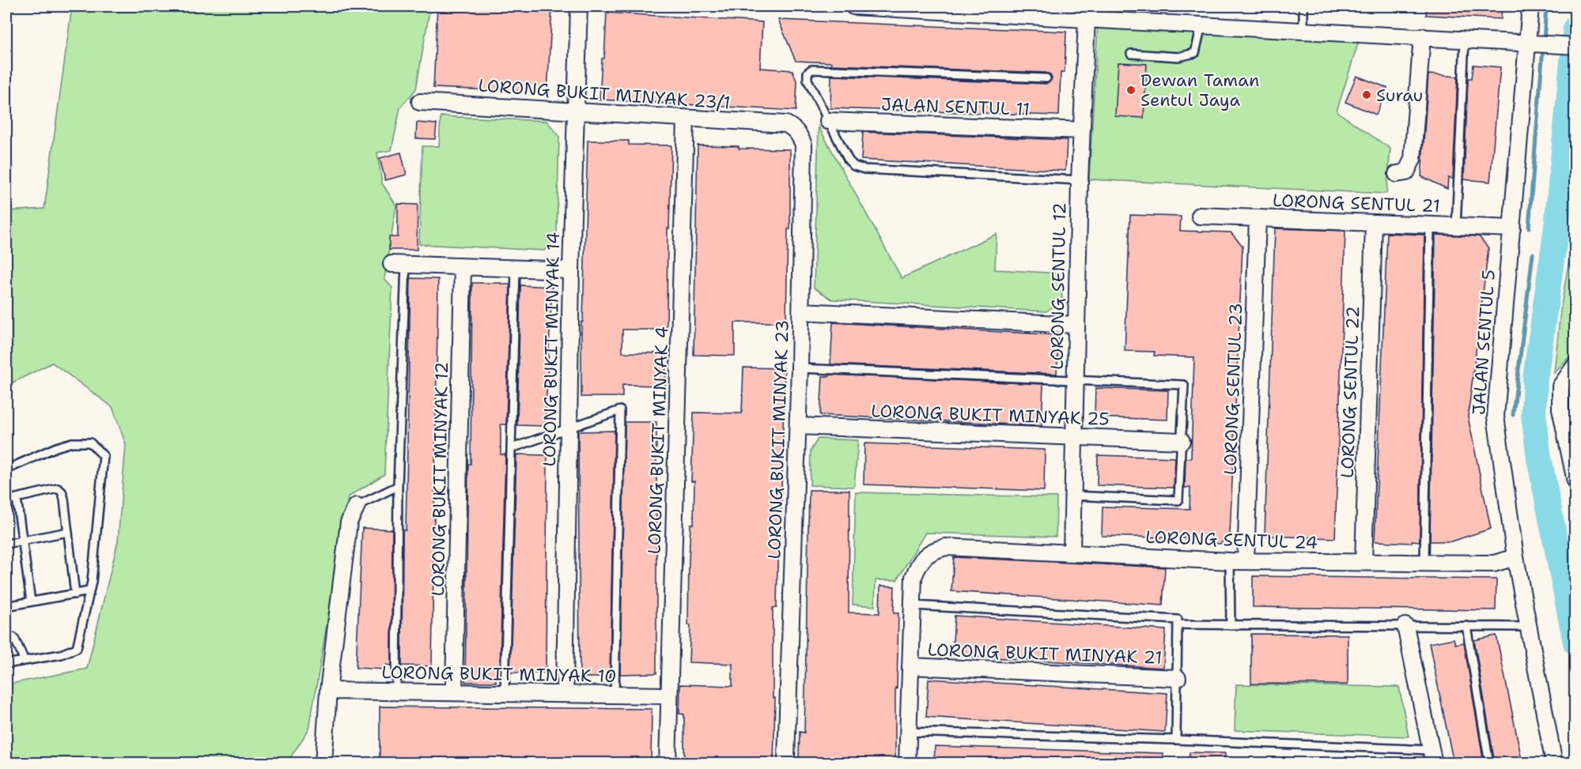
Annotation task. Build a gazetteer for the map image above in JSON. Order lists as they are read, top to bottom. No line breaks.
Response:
{"streets":{"street":["LORONG BUKIT MINYAK 23/1","JALAN SENTUL 11","LORONG SENTUL 21","LORONG SENTUL 12","JALAN SENTUL 5","LORONG BUKIT MINYAK 14","LORONG SENTUL 23","LORONG SENTUL 22","LORONG BUKIT MINYAK 25","LORONG BUKIT MINYAK 23","LORONG BUKIT MINYAK 4","LORONG BUKIT MINYAK 12","LORONG SENTUL 24","LORONG BUKIT MINYAK 21","LORONG BUKIT MINYAK 10"]},"crossings":[["LORONG BUKIT MINYAK 23/1","LORONG BUKIT MINYAK 14"],["LORONG BUKIT MINYAK 23/1","LORONG BUKIT MINYAK 23"],["LORONG BUKIT MINYAK 23/1","LORONG BUKIT MINYAK 4"],["JALAN SENTUL 11","LORONG SENTUL 12"],["LORONG SENTUL 21","JALAN SENTUL 5"],["LORONG SENTUL 21","LORONG SENTUL 23"],["LORONG SENTUL 21","LORONG SENTUL 22"],["LORONG SENTUL 12","LORONG BUKIT MINYAK 25"],["LORONG SENTUL 12","LORONG SENTUL 24"],["JALAN SENTUL 5","LORONG SENTUL 24"],["LORONG BUKIT MINYAK 14","LORONG BUKIT MINYAK 10"],["LORONG SENTUL 23","LORONG SENTUL 24"],["LORONG SENTUL 22","LORONG SENTUL 24"],["LORONG BUKIT MINYAK 25","LORONG BUKIT MINYAK 23"],["LORONG BUKIT MINYAK 4","LORONG BUKIT MINYAK 10"],["LORONG BUKIT MINYAK 12","LORONG BUKIT MINYAK 10"]],"places":["Dewan Taman Sentul Jaya","Surau"]}
